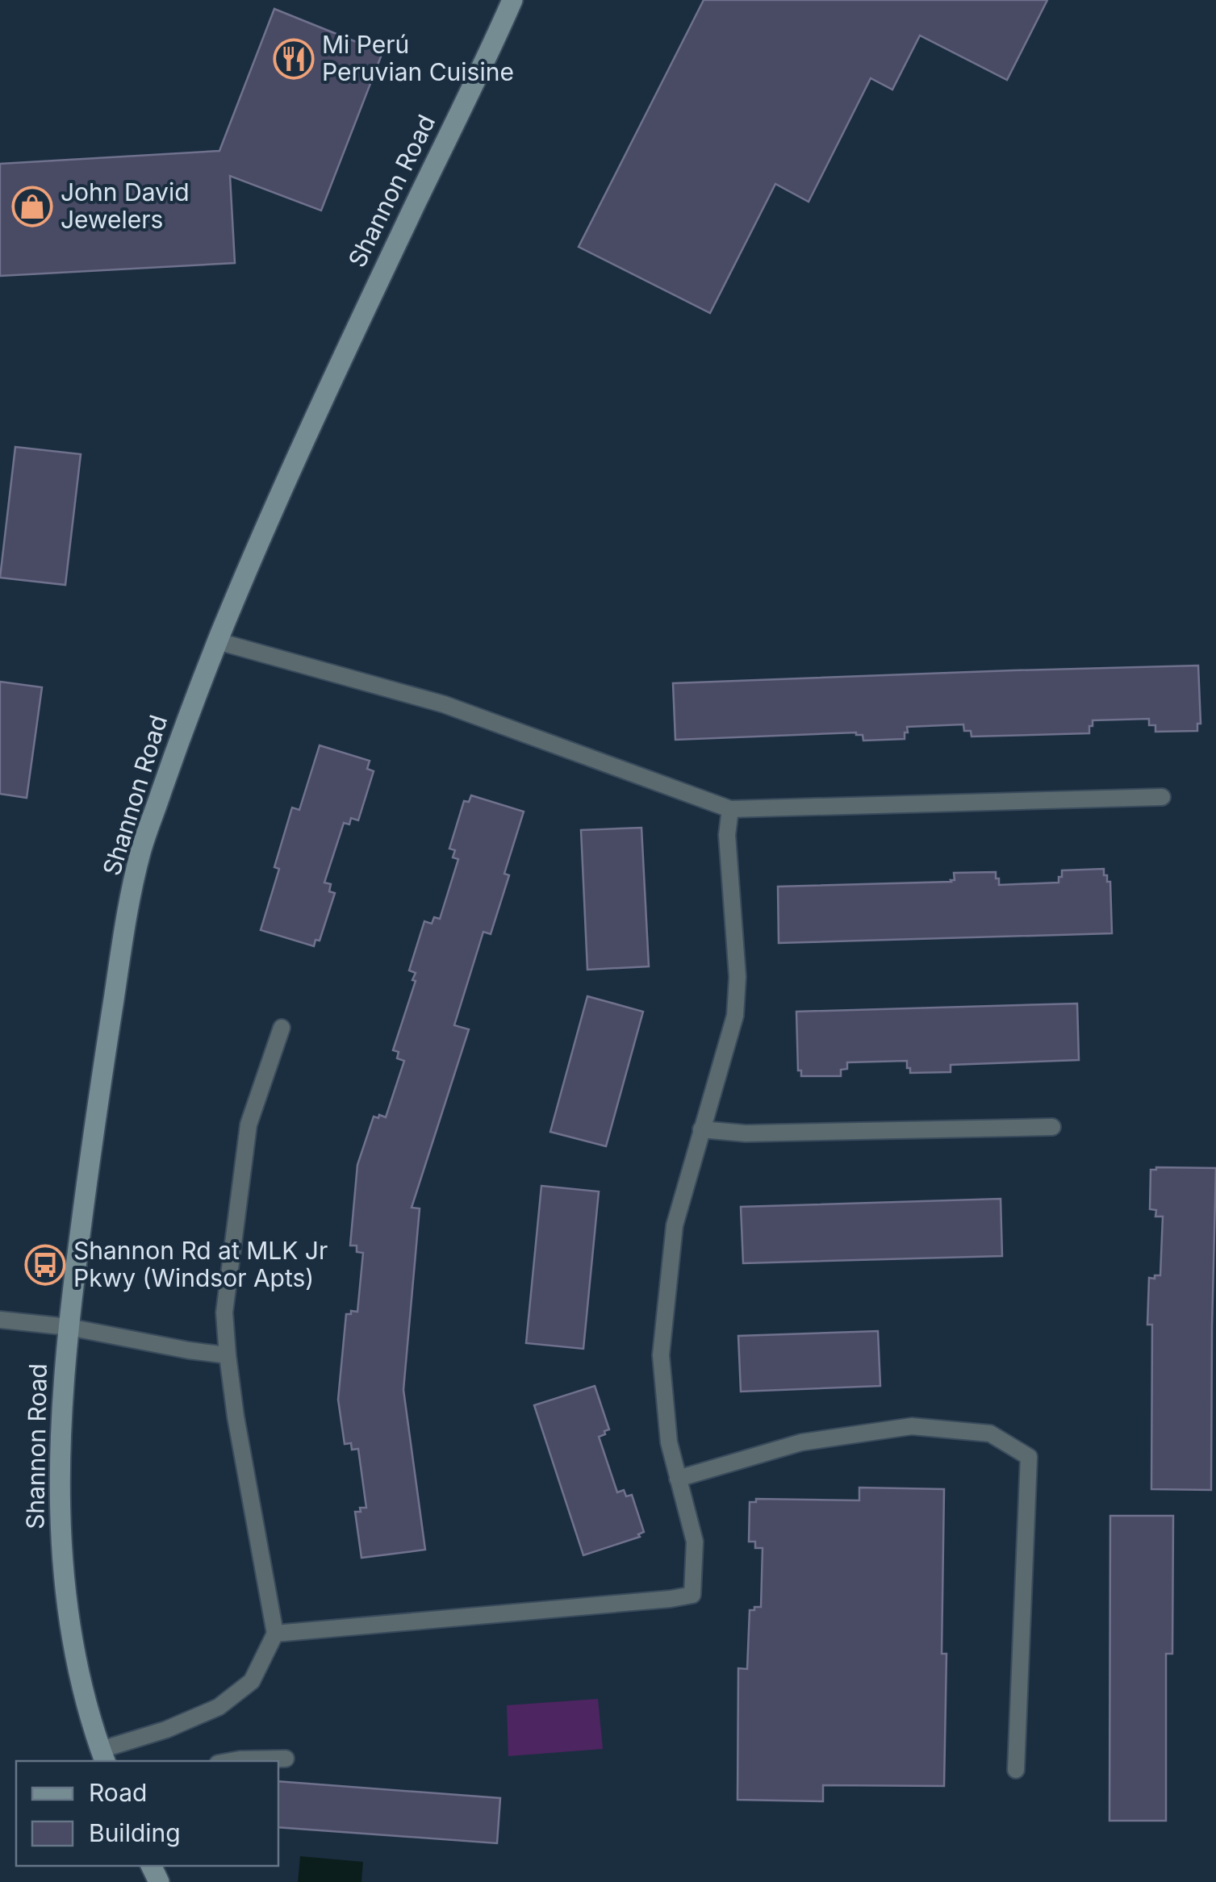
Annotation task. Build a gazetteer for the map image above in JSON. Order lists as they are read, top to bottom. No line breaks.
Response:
{"streets":{"street":["Shannon Road"]},"places":{"restaurant":["Mi Perú Peruvian Cuisine"],"shop":["John David Jewelers"],"bus stop":["Shannon Rd at MLK Jr Pkwy (Windsor Apts)"]},"legend":["Road","Building"]}
